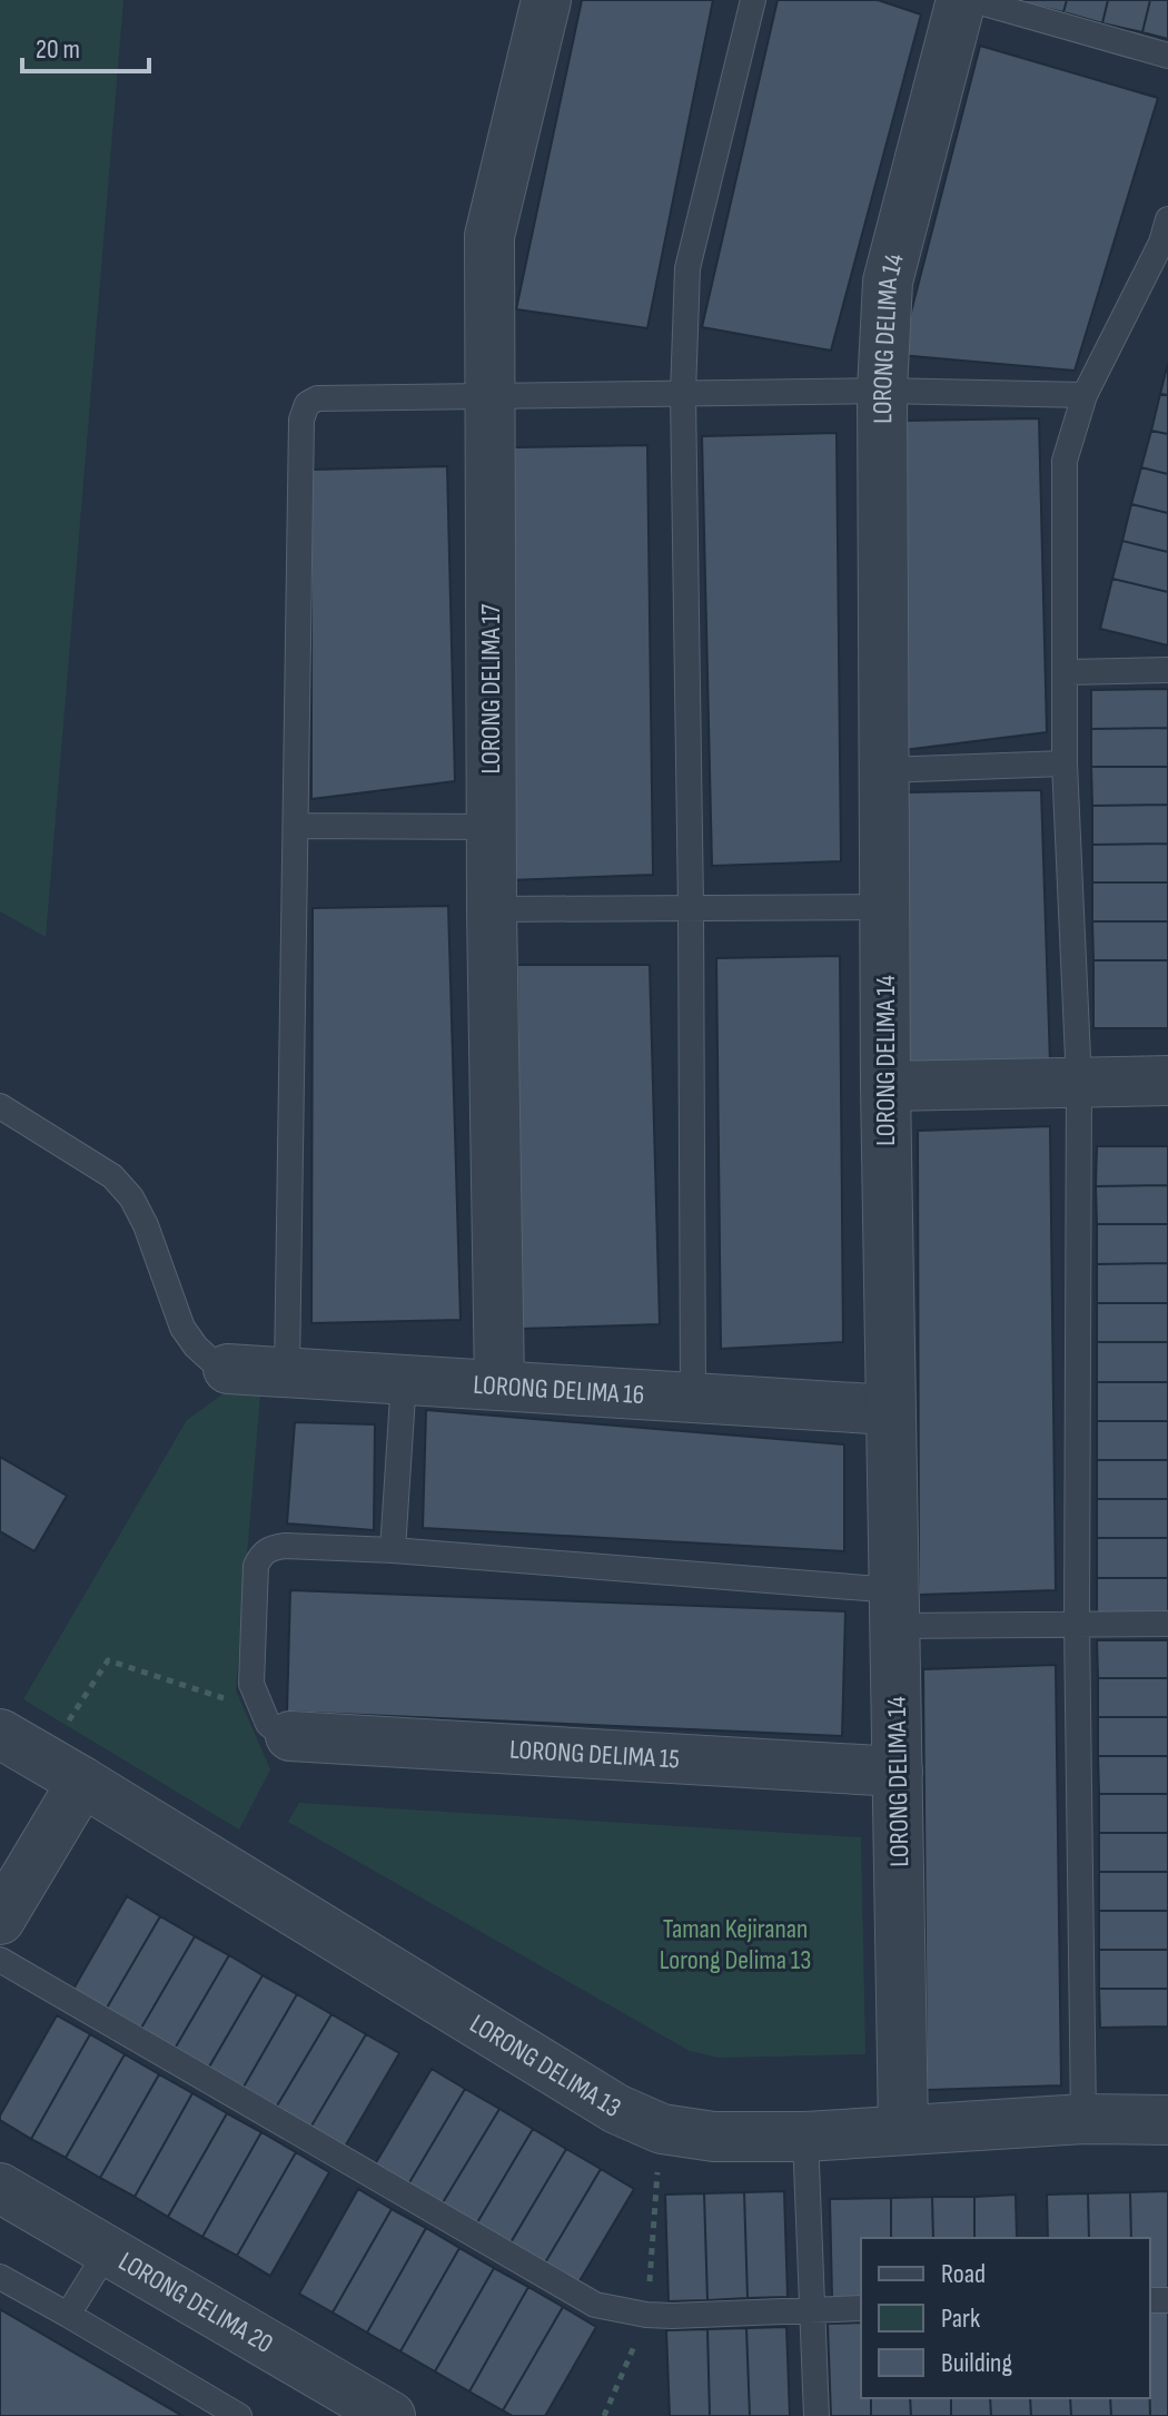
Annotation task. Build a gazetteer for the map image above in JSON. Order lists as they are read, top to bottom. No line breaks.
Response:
{"streets":{"street":["LORONG DELIMA 14","LORONG DELIMA 17","LORONG DELIMA 16","LORONG DELIMA 15","LORONG DELIMA 13","LORONG DELIMA 20"]},"crossings":[["LORONG DELIMA 14","LORONG DELIMA 16"],["LORONG DELIMA 14","LORONG DELIMA 15"],["LORONG DELIMA 14","LORONG DELIMA 13"],["LORONG DELIMA 17","LORONG DELIMA 16"]],"parks":["Taman Kejiranan Lorong Delima 13"],"legend":["Road","Park","Building"],"scale_bar":"20 m"}
